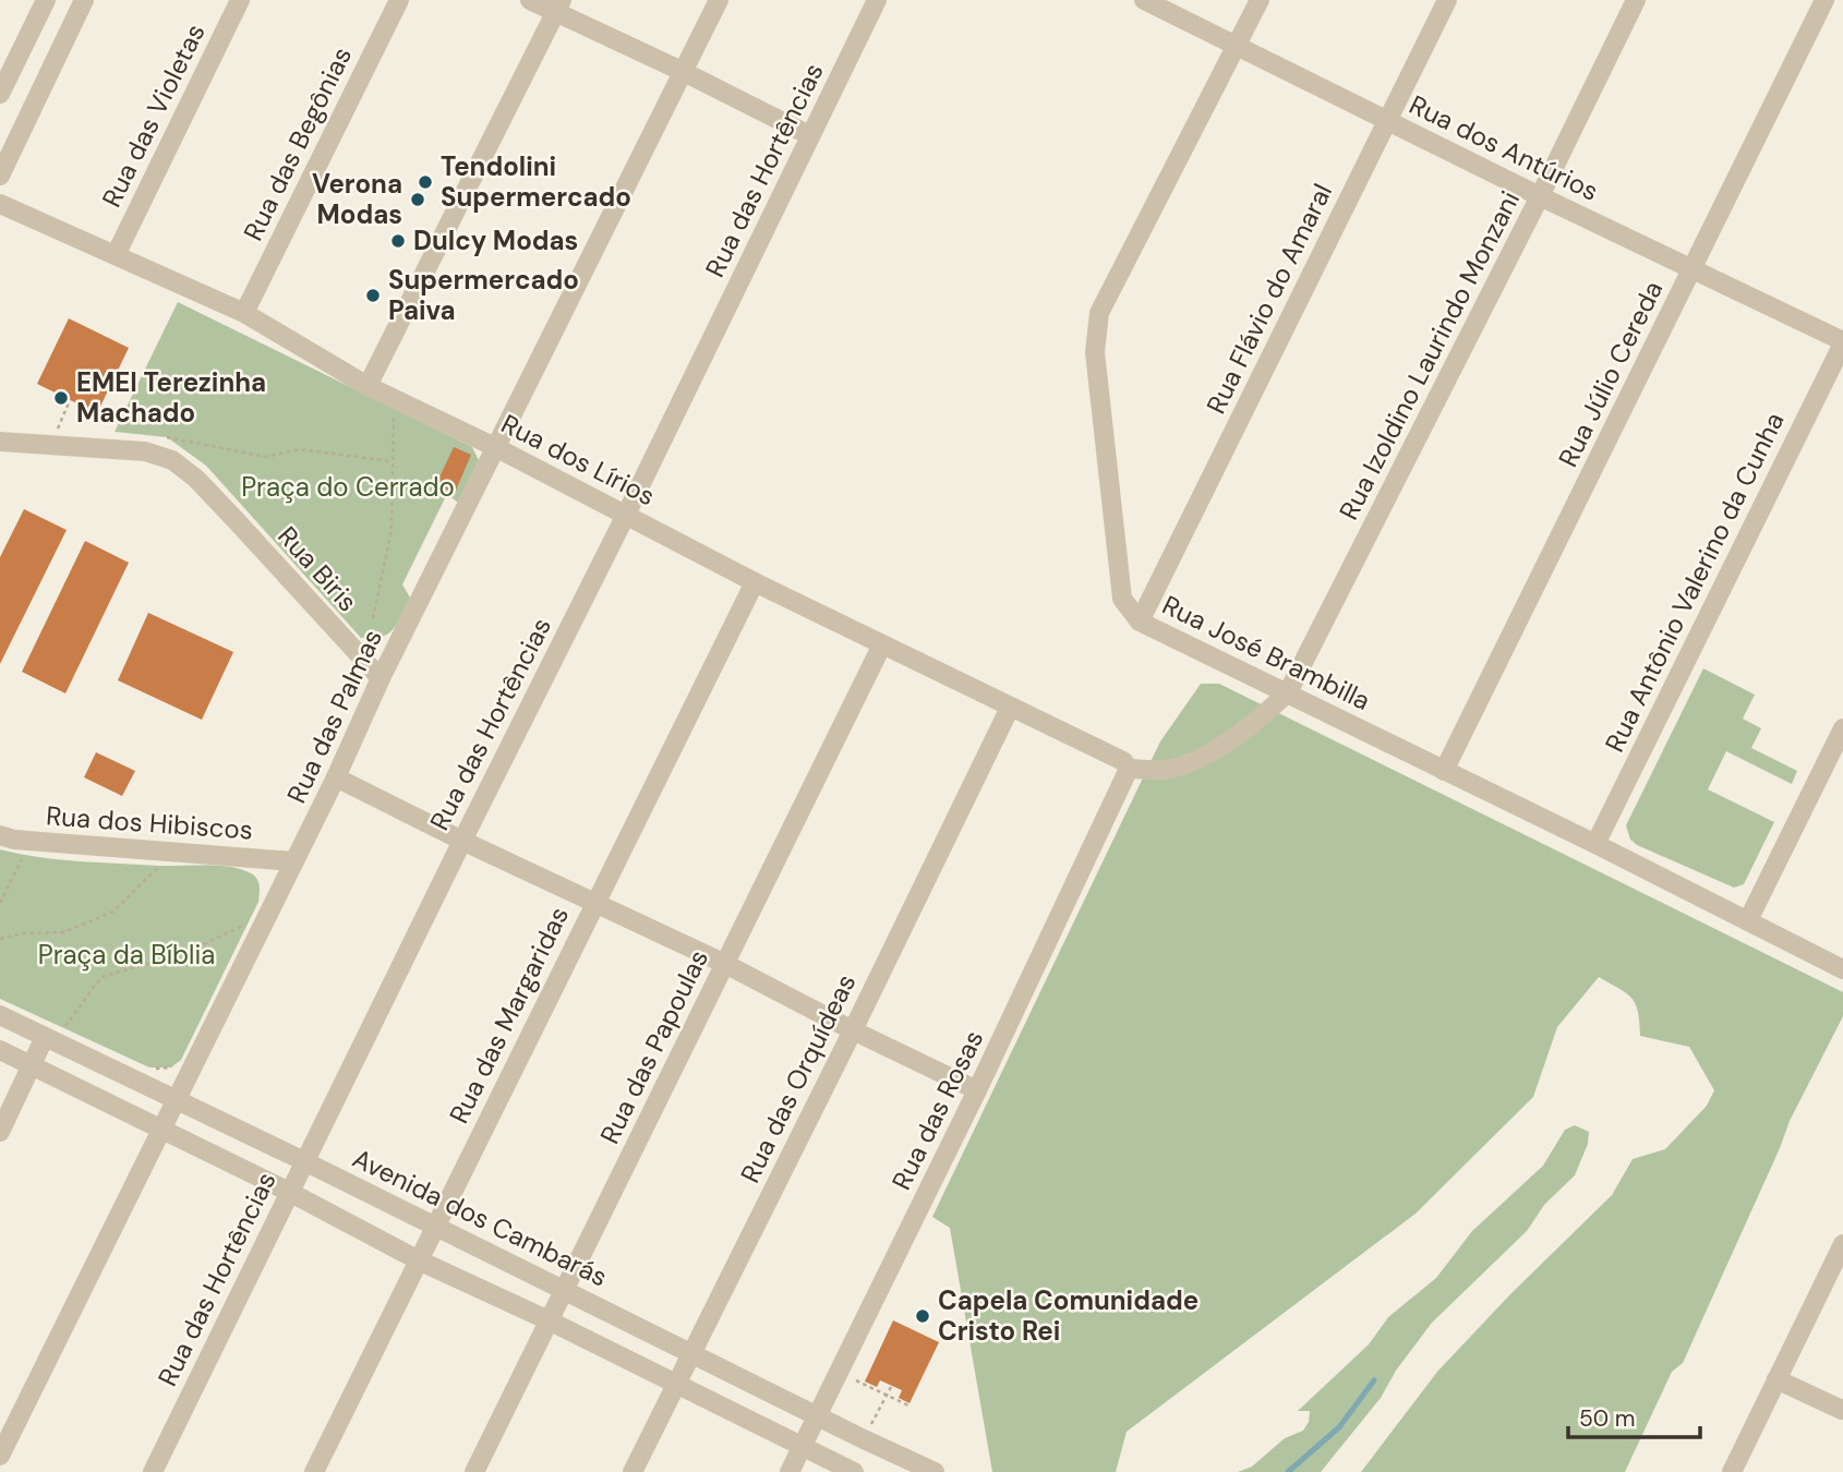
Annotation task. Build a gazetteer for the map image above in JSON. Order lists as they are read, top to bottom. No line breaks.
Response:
{"streets":{"street":["Rua das Violetas","Rua das Begônias","Rua dos Antúrios","Rua das Hortências","Rua Flávio do Amaral","Rua Izoldino Laurindo Monzani","Rua Júlio Cereda","Rua dos Lírios","Rua Biris","Rua Antônio Valerino da Cunha","Rua José Brambilla","Rua das Palmas","Rua dos Hibiscos","Rua das Margaridas","Rua das Papoulas","Rua das Orquídeas","Rua das Rosas","Avenida dos Cambarás"]},"crossings":[["Rua das Violetas","Rua dos Lírios"],["Rua das Begônias","Rua dos Lírios"],["Rua dos Antúrios","Rua Flávio do Amaral"],["Rua dos Antúrios","Rua Izoldino Laurindo Monzani"],["Rua dos Antúrios","Rua Júlio Cereda"],["Rua dos Antúrios","Rua Antônio Valerino da Cunha"],["Rua dos Antúrios","Rua José Brambilla"],["Rua das Hortências","Rua dos Lírios"],["Rua das Hortências","Avenida dos Cambarás"],["Rua Flávio do Amaral","Rua José Brambilla"],["Rua Izoldino Laurindo Monzani","Rua José Brambilla"],["Rua Júlio Cereda","Rua José Brambilla"],["Rua dos Lírios","Rua das Palmas"],["Rua dos Lírios","Rua das Margaridas"],["Rua dos Lírios","Rua das Papoulas"],["Rua dos Lírios","Rua das Orquídeas"],["Rua dos Lírios","Rua das Rosas"],["Rua Biris","Rua das Palmas"],["Rua Antônio Valerino da Cunha","Rua José Brambilla"],["Rua das Palmas","Rua dos Hibiscos"],["Rua das Palmas","Avenida dos Cambarás"],["Rua das Margaridas","Avenida dos Cambarás"],["Rua das Papoulas","Avenida dos Cambarás"],["Rua das Orquídeas","Avenida dos Cambarás"],["Rua das Rosas","Avenida dos Cambarás"]],"parks":["Praça do Cerrado","Praça da Bíblia"],"places":["Tendolini Supermercado","Verona Modas","Dulcy Modas","Supermercado Paiva","EMEI Terezinha Machado","Capela Comunidade Cristo Rei"],"scale_bar":"50 m"}
